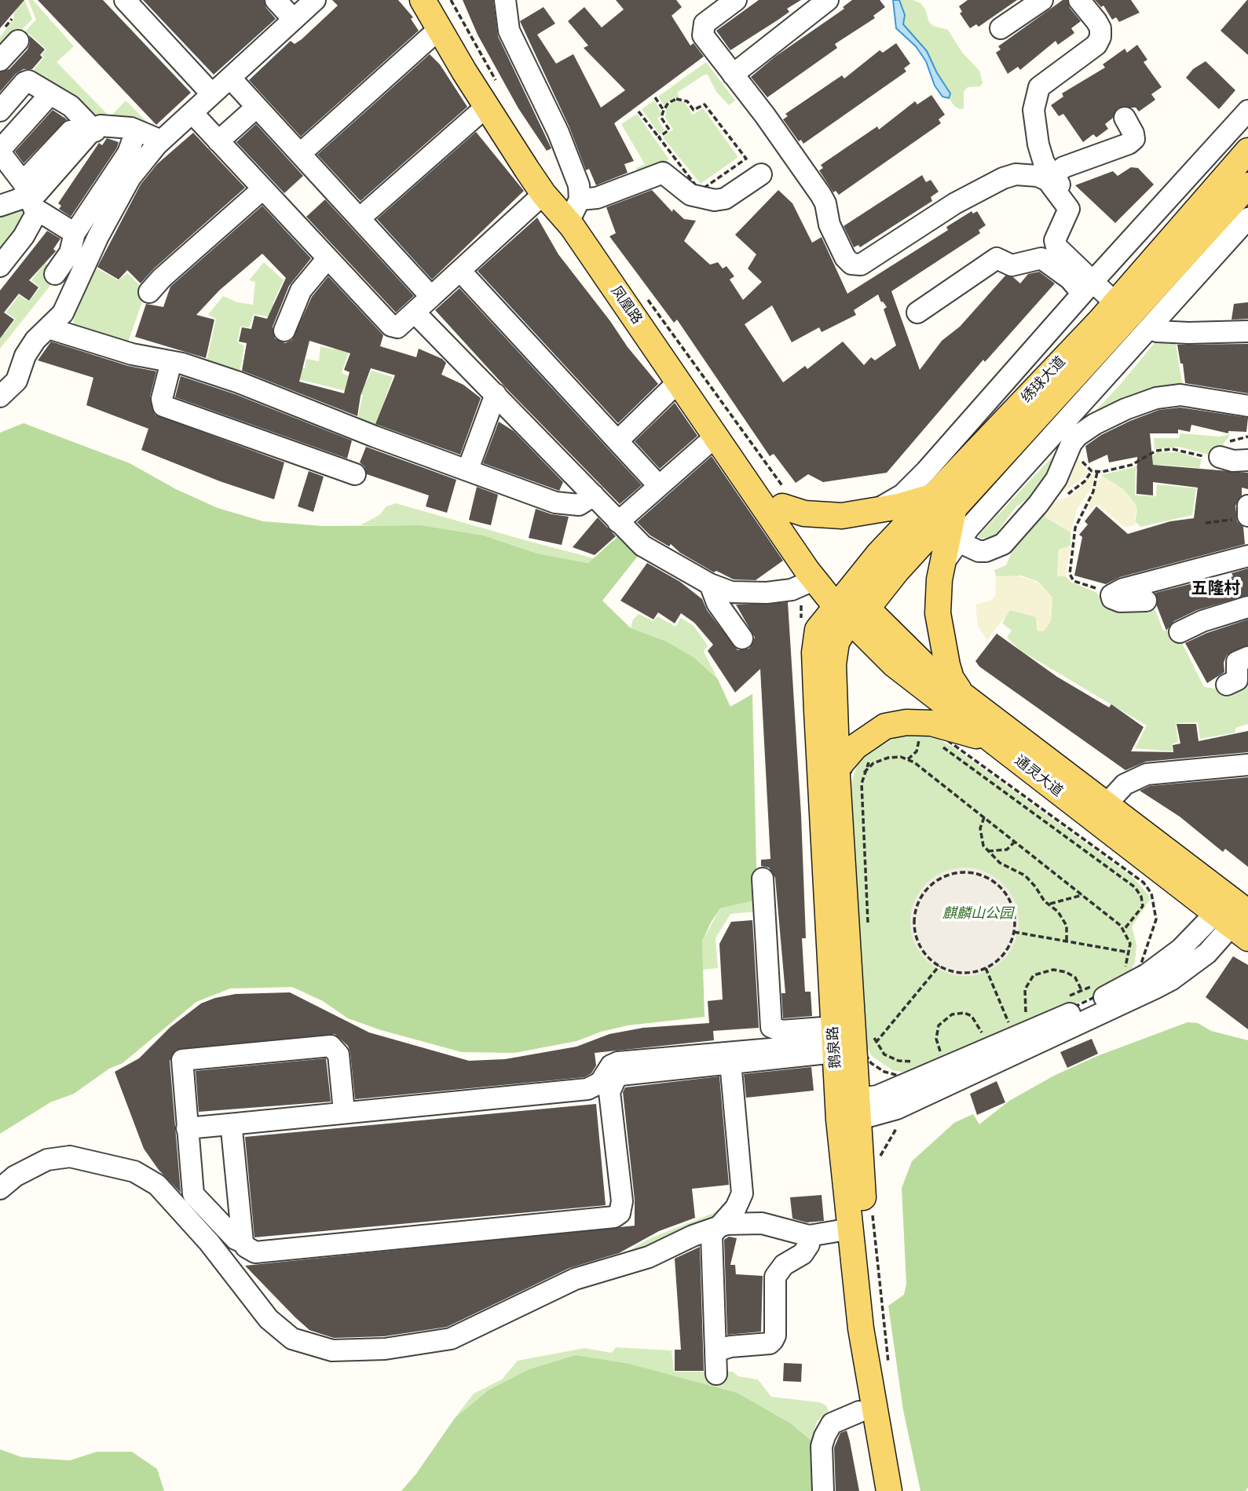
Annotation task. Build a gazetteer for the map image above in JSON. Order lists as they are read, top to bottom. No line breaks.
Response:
{"streets":{"main road":["凤凰路","绣球大道","通灵大道","鹅泉路"]},"crossings":[["凤凰路","绣球大道"],["凤凰路","通灵大道"],["凤凰路","鹅泉路"],["绣球大道","通灵大道"],["绣球大道","鹅泉路"],["通灵大道","鹅泉路"]],"districts":["五隆村"],"parks":["麒麟山公园"]}
